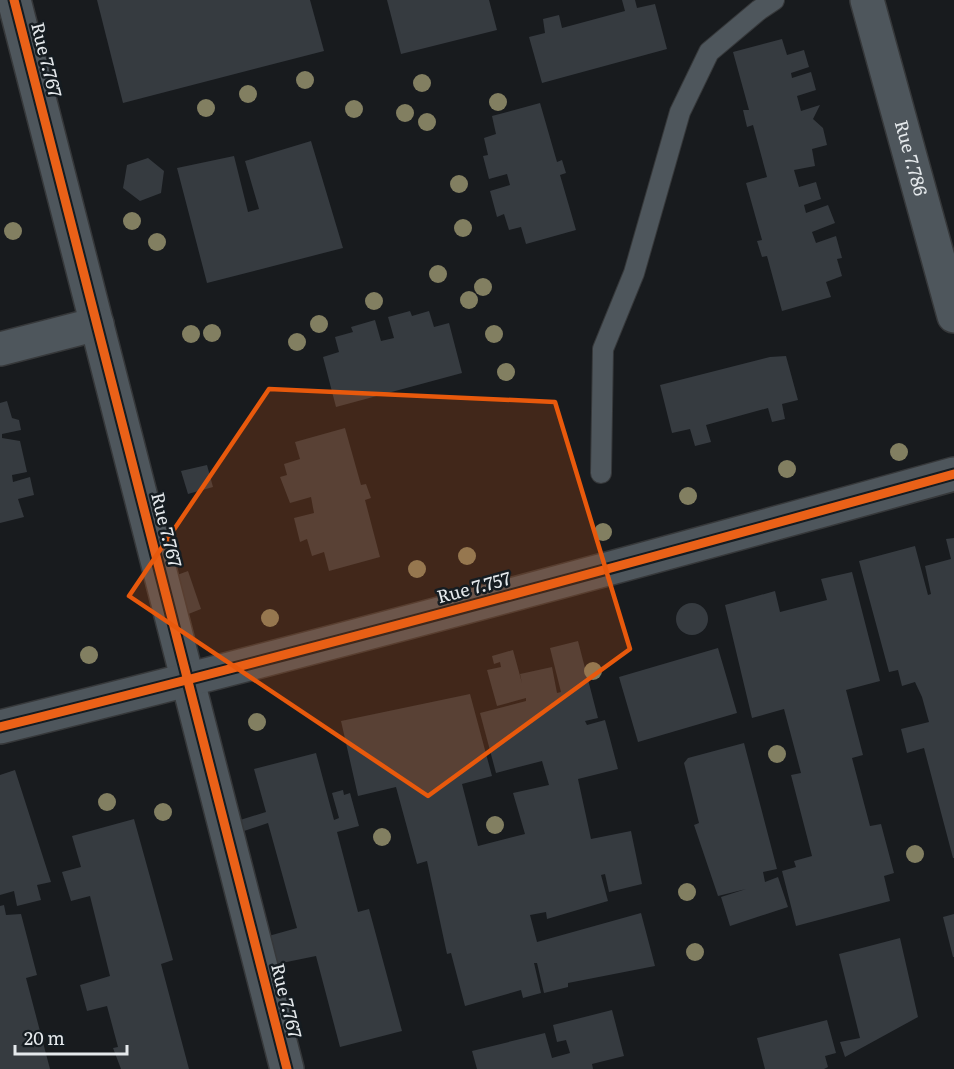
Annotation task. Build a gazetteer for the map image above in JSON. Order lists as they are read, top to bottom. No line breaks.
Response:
{"streets":{"street":["Rue 7.767","Rue 7.786","Rue 7.757"]},"crossings":[["Rue 7.767","Rue 7.757"]],"scale_bar":"20 m"}
